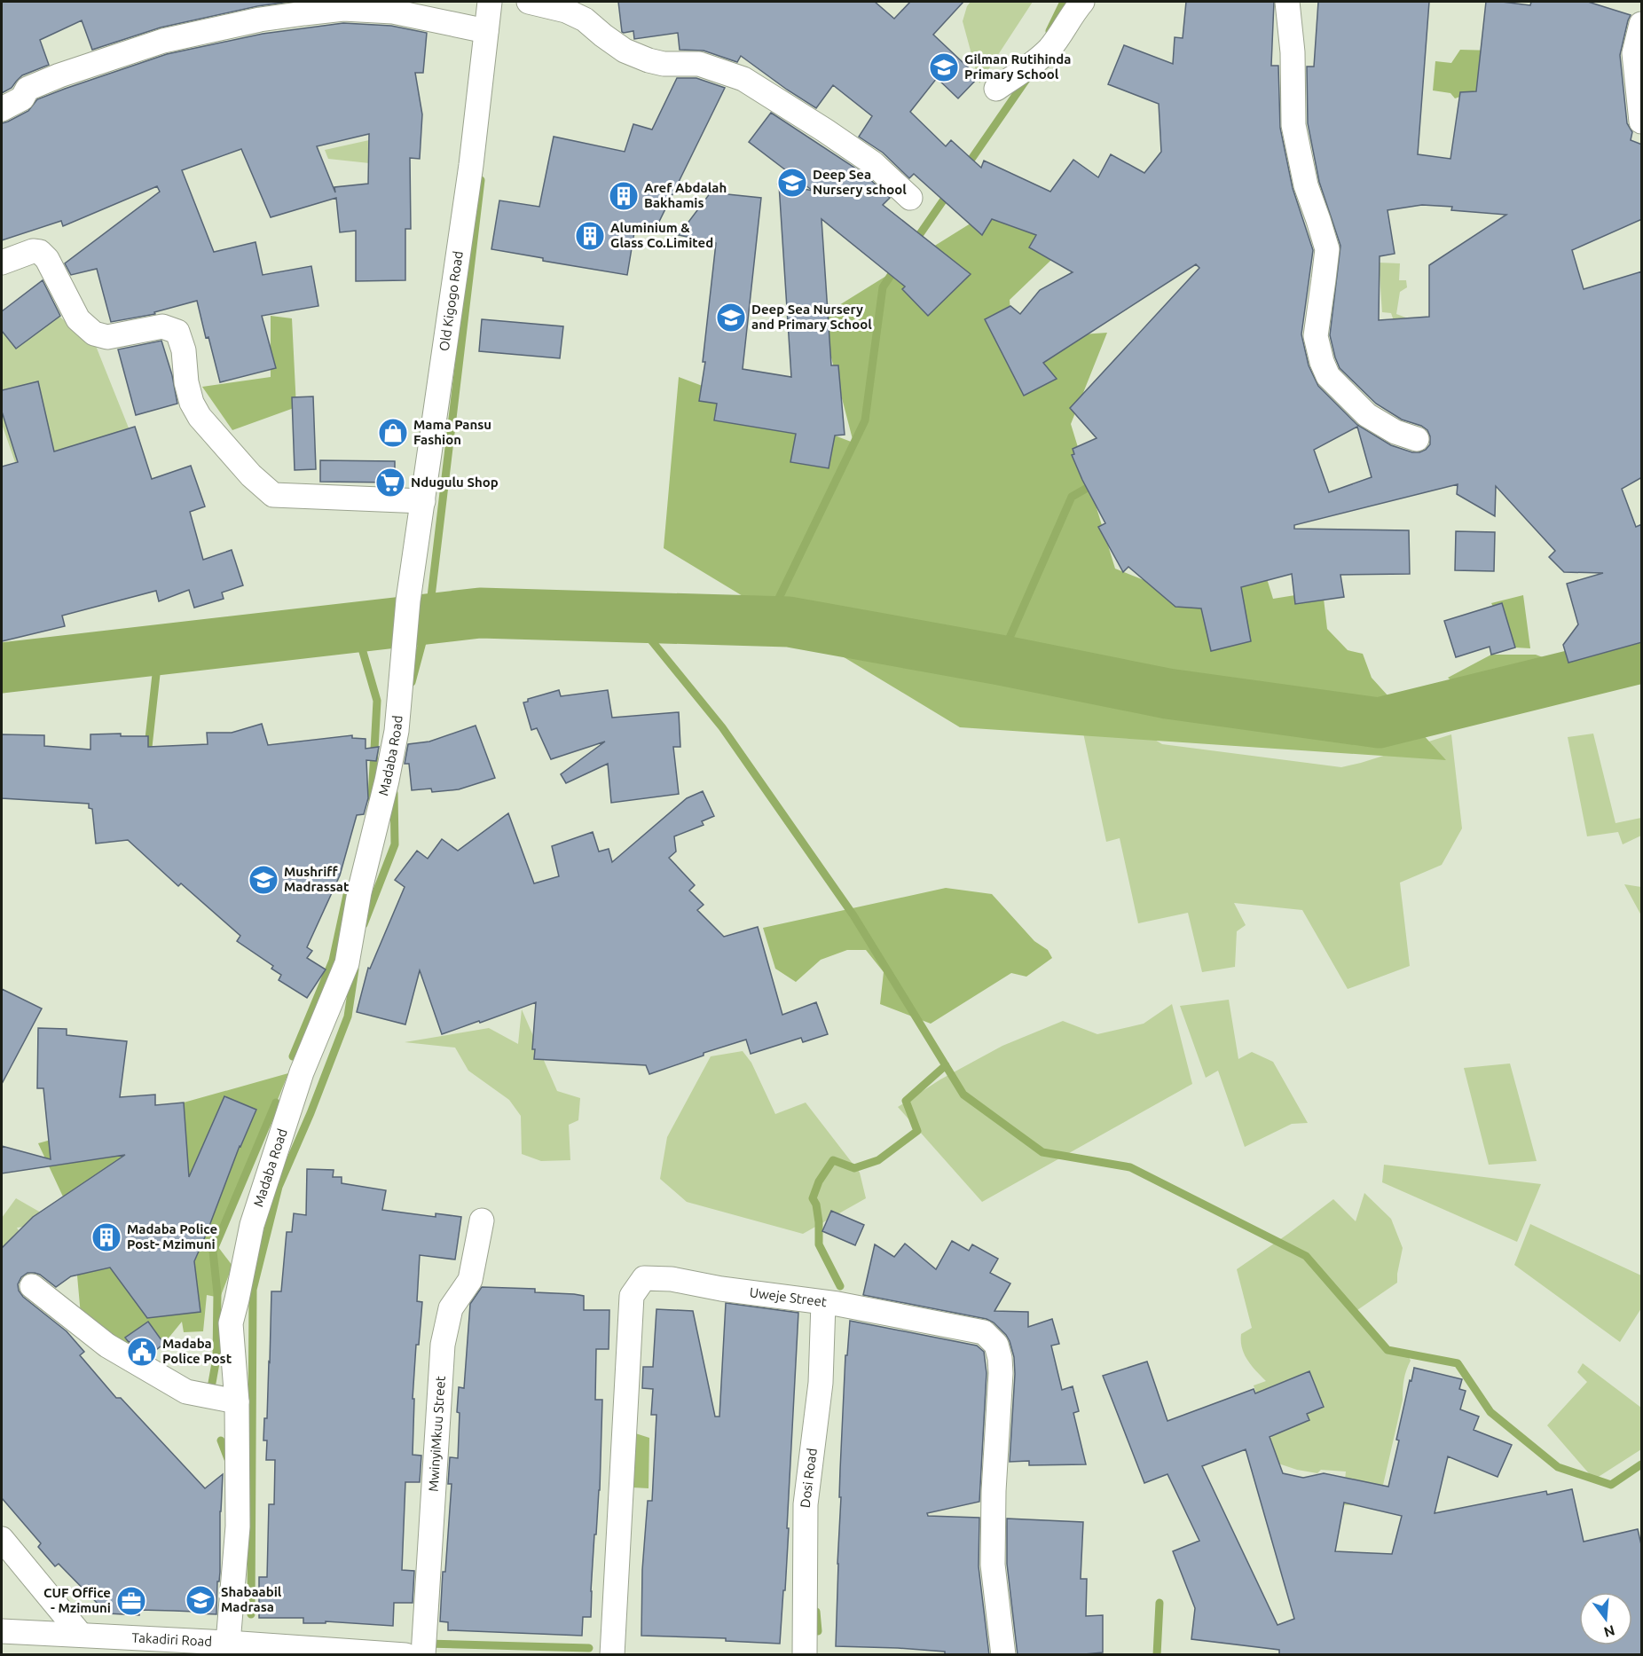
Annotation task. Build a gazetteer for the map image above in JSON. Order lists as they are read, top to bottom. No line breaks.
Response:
{"streets":{"street":["Old Kigogo Road","Madaba Road","Uweje Street","MwinyiMkuu Street","Dosi Road","Takadiri Road"]},"crossings":[["Old Kigogo Road","Madaba Road"],["Madaba Road","Takadiri Road"],["Uweje Street","Dosi Road"]],"places":{"school or university":["Gilman Rutihinda Primary School","Deep Sea Nursery school","Deep Sea Nursery and Primary School","Mushriff Madrassat","Shabaabil Madrasa"],"building":["Aref Abdalah Bakhamis","Aluminium & Glass Co.Limited","Madaba Police Post- Mzimuni"],"shop":["Mama Pansu Fashion"],"supermarket":["Ndugulu Shop"],"public building":["Madaba Police Post"],"office":["CUF Office - Mzimuni"]},"north":"bottom"}
